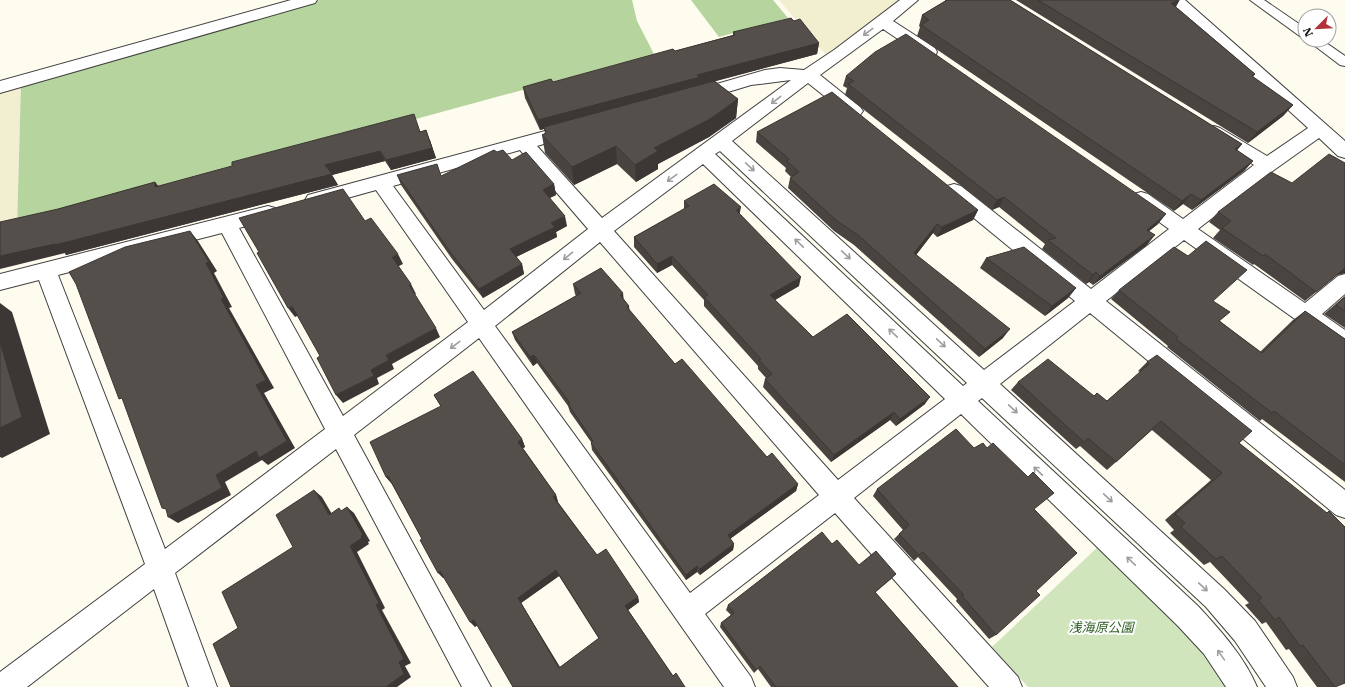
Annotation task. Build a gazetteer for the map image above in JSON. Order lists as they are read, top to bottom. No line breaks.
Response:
{"parks":["浅海原公園"],"north":"bottom left"}
